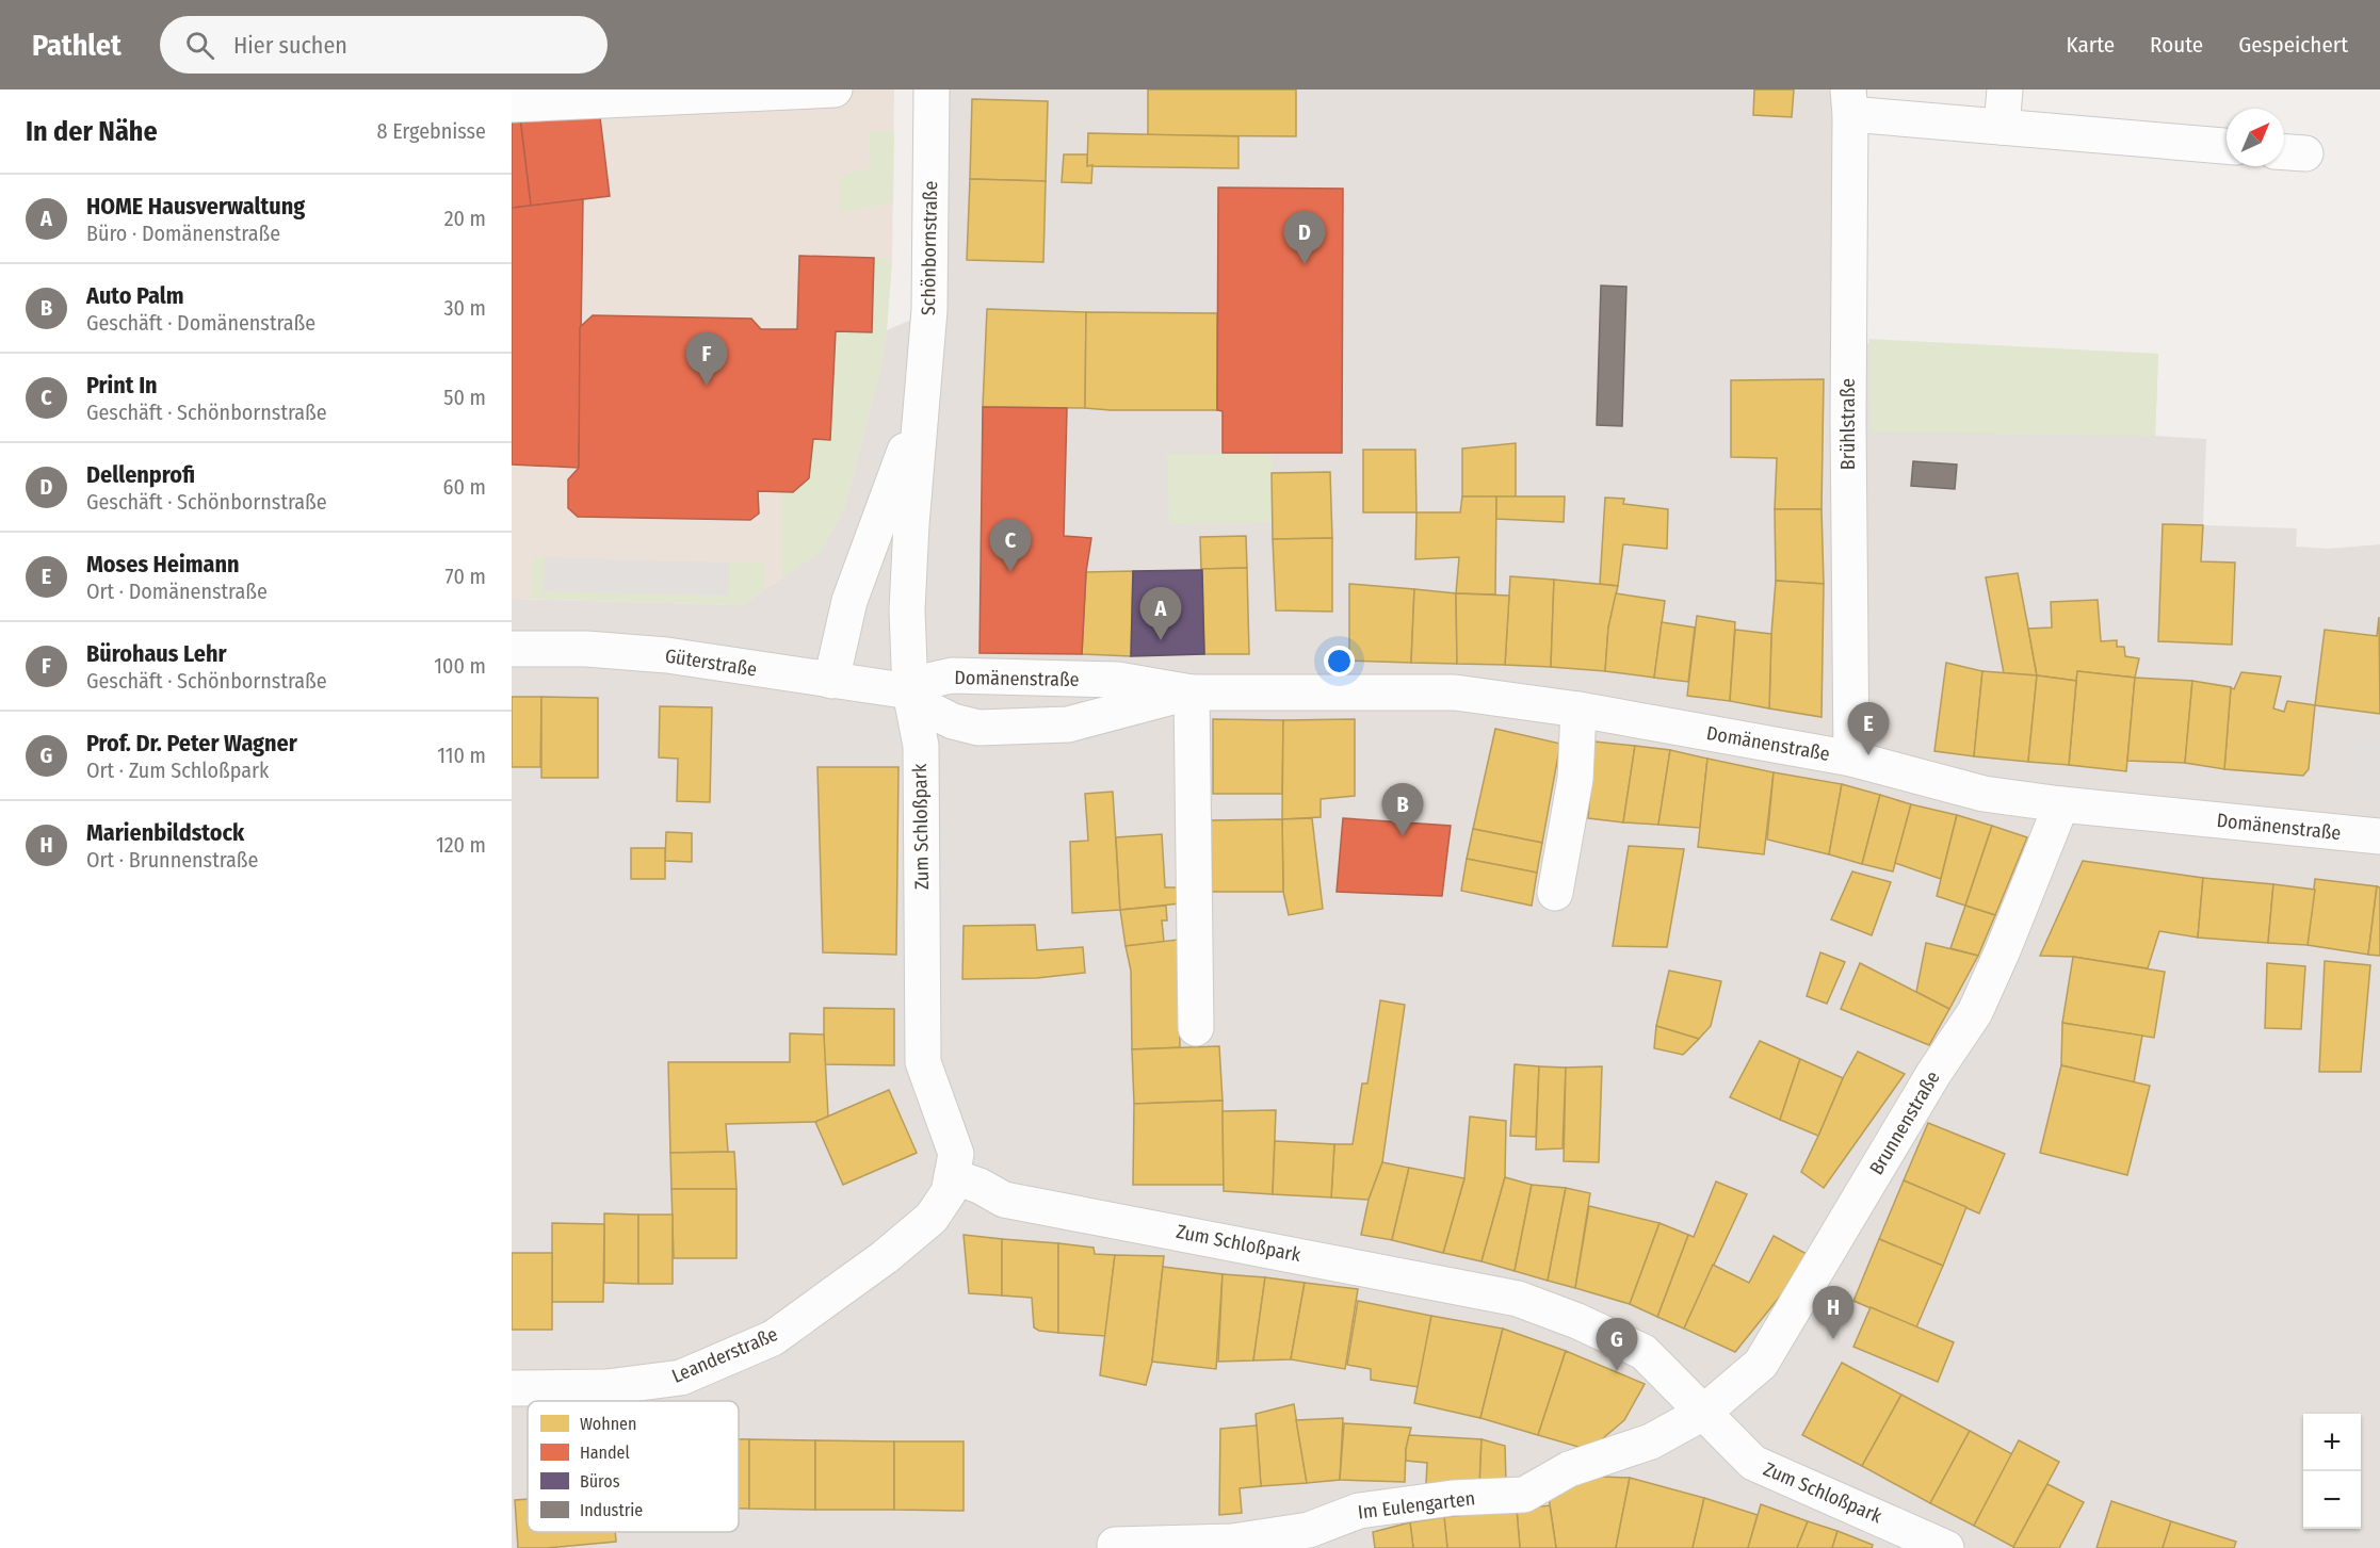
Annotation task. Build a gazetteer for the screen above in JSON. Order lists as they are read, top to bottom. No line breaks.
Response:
{"streets":{"street":["Schönbornstraße","Brühlstraße","Güterstraße","Domänenstraße","Zum Schloßpark","Brunnenstraße","Leanderstraße","Im Eulengarten"]},"crossings":[["Schönbornstraße","Güterstraße"],["Schönbornstraße","Domänenstraße"],["Schönbornstraße","Zum Schloßpark"],["Brühlstraße","Domänenstraße"],["Güterstraße","Domänenstraße"],["Güterstraße","Zum Schloßpark"],["Domänenstraße","Zum Schloßpark"],["Domänenstraße","Brunnenstraße"],["Zum Schloßpark","Brunnenstraße"],["Zum Schloßpark","Leanderstraße"],["Zum Schloßpark","Im Eulengarten"],["Brunnenstraße","Im Eulengarten"]],"legend":["Wohnen","Handel","Büros","Industrie"],"north":"top right","page":{"header":"Pathlet","search":"Hier suchen","nav":["Karte","Route","Gespeichert"],"heading":["In der Nähe","8 Ergebnisse"],"list":[{"mark":"A","name":"HOME Hausverwaltung","note":"Büro · Domänenstraße","value":"20 m"},{"mark":"B","name":"Auto Palm","note":"Geschäft · Domänenstraße","value":"30 m"},{"mark":"C","name":"Print In","note":"Geschäft · Schönbornstraße","value":"50 m"},{"mark":"D","name":"Dellenprofi","note":"Geschäft · Schönbornstraße","value":"60 m"},{"mark":"E","name":"Moses Heimann","note":"Ort · Domänenstraße","value":"70 m"},{"mark":"F","name":"Bürohaus Lehr","note":"Geschäft · Schönbornstraße","value":"100 m"},{"mark":"G","name":"Prof. Dr. Peter Wagner","note":"Ort · Zum Schloßpark","value":"110 m"},{"mark":"H","name":"Marienbildstock","note":"Ort · Brunnenstraße","value":"120 m"}],"pins":["D","F","C","A","E","B","H","G"],"map_buttons":["+","−"]}}
